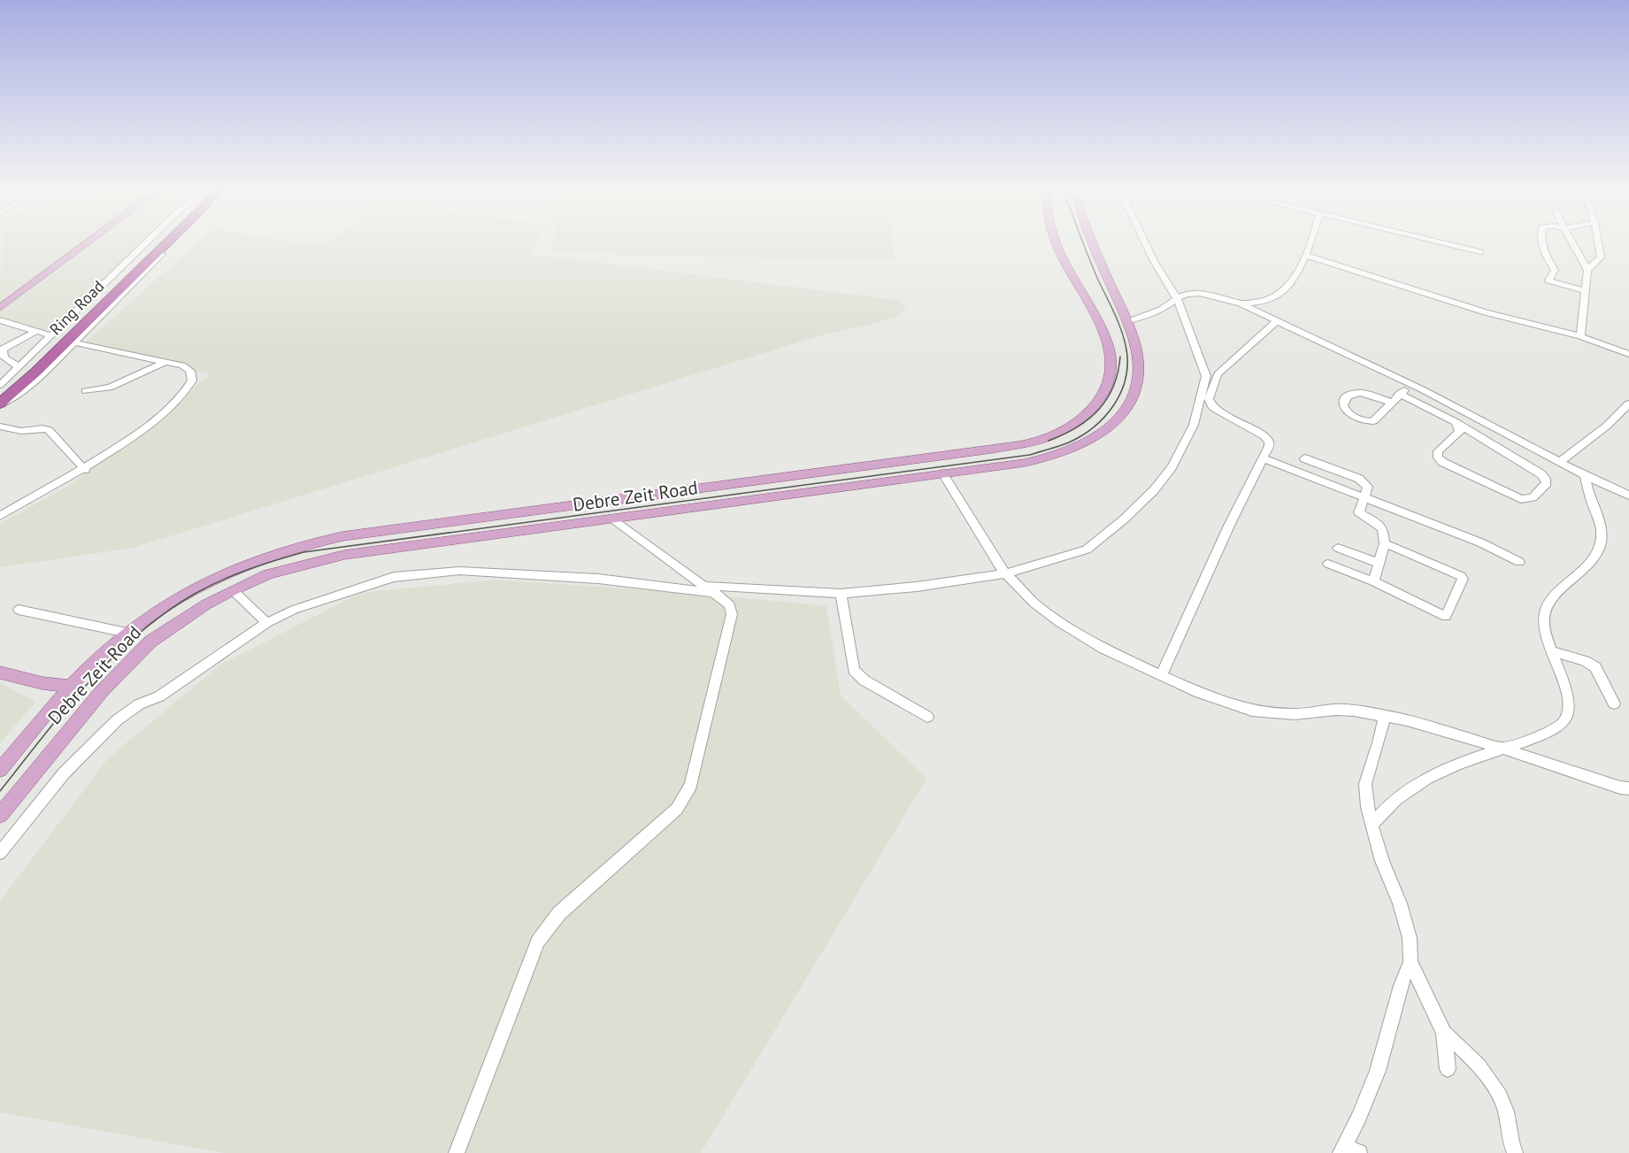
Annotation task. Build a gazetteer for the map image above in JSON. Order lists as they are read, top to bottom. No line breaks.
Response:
{"streets":{"highway":["Ring Road"],"main road":["Debre Zeit Road"]}}
